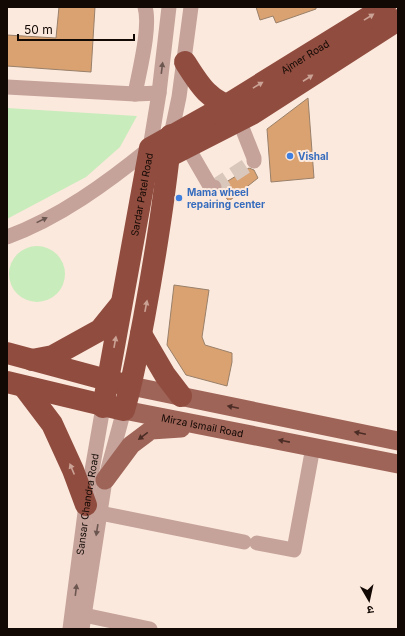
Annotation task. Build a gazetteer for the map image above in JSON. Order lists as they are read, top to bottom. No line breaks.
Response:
{"streets":{"highway":["Ajmer Road","Sardar Patel Road","Mirza Ismail Road","Sansar Chandra Road"]},"crossings":[["Ajmer Road","Sardar Patel Road"],["Sardar Patel Road","Sansar Chandra Road"],["Mirza Ismail Road","Sansar Chandra Road"]],"one_way":["Ajmer Road"],"places":["Vishal","Mama wheel repairing center"],"scale_bar":"50 m","north":"bottom"}
